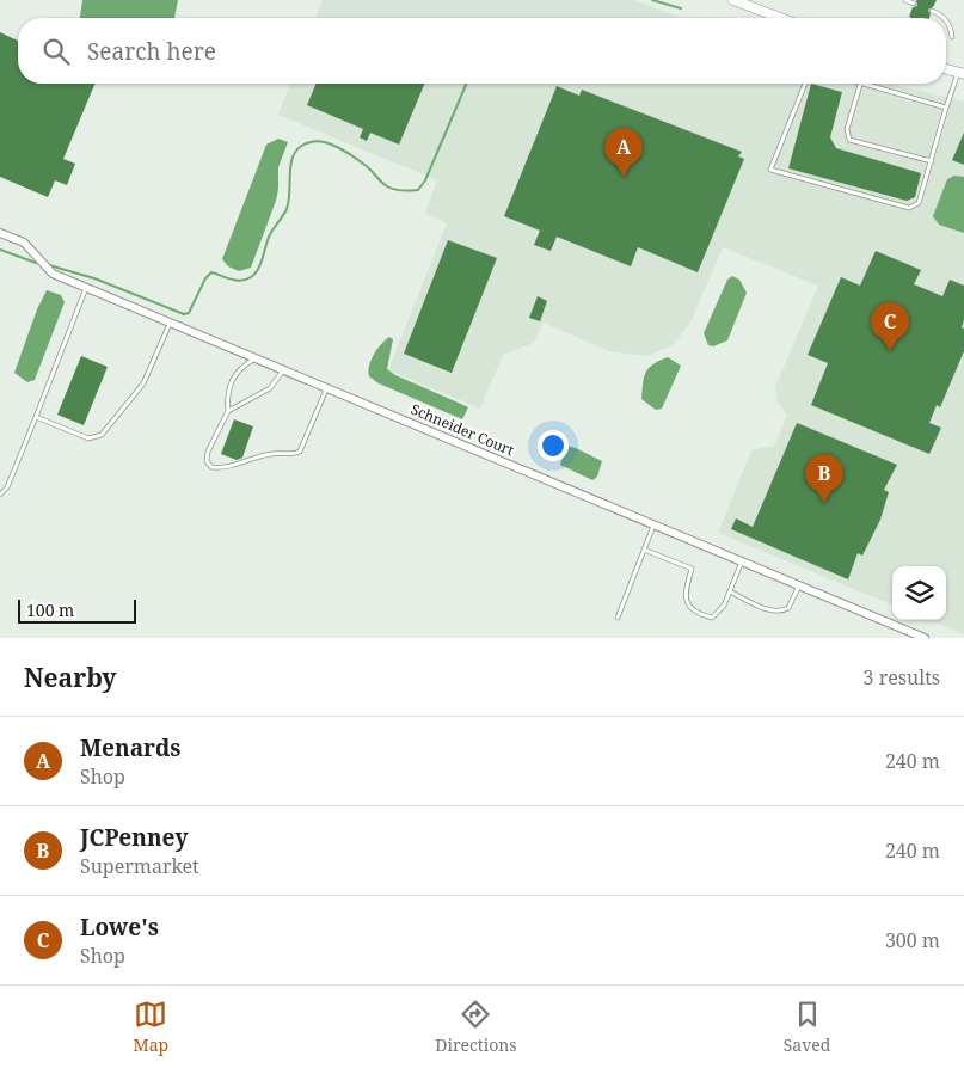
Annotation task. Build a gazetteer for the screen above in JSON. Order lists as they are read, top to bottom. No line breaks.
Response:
{"streets":{"street":["Schneider Court"]},"scale_bar":"100 m","page":{"search":"Search here","pins":["A","C","B"],"scale":"100 m","heading":["Nearby","3 results"],"list":[{"mark":"A","name":"Menards","note":"Shop","value":"240 m"},{"mark":"B","name":"JCPenney","note":"Supermarket","value":"240 m"},{"mark":"C","name":"Lowe's","note":"Shop","value":"300 m"}],"nav":["Map","Directions","Saved"]}}
